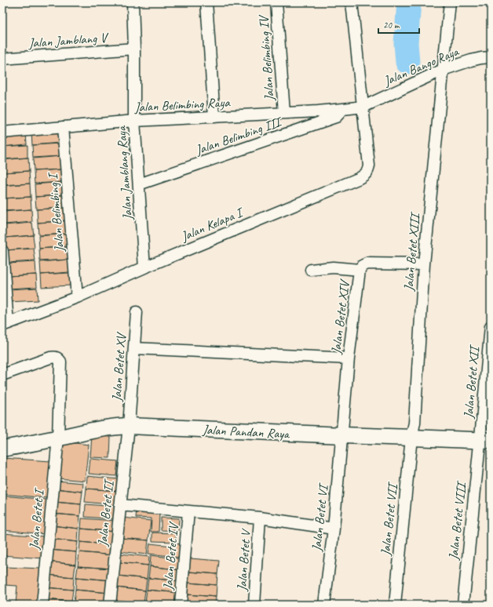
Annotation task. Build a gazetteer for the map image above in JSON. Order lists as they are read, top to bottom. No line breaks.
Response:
{"streets":{"street":["Jalan Jamblang V","Jalan Belimbing IV","Jalan Bango Raya","Jalan Belimbing Raya","Jalan Belimbing III","Jalan Jamblang Raya","Jalan Belimbing I","Jalan Kelapa I","Jalan Betet XIII","Jalan Betet XIV","Jalan Betet XV","Jalan Betet XII","Jalan Pandan Raya","Jalan Betet II","Jalan Betet VI","Jalan Betet I","Jalan Betet VII","Jalan Betet VIII","Jalan Betet IV","Jalan Betet V"]},"crossings":[["Jalan Jamblang V","Jalan Jamblang Raya"],["Jalan Belimbing IV","Jalan Belimbing Raya"],["Jalan Bango Raya","Jalan Belimbing Raya"],["Jalan Bango Raya","Jalan Kelapa I"],["Jalan Bango Raya","Jalan Betet XIII"],["Jalan Belimbing Raya","Jalan Belimbing III"],["Jalan Belimbing Raya","Jalan Jamblang Raya"],["Jalan Belimbing Raya","Jalan Belimbing I"],["Jalan Belimbing Raya","Jalan Kelapa I"],["Jalan Belimbing III","Jalan Jamblang Raya"],["Jalan Jamblang Raya","Jalan Kelapa I"],["Jalan Belimbing I","Jalan Kelapa I"],["Jalan Betet XIII","Jalan Betet XIV"],["Jalan Betet XIII","Jalan Pandan Raya"],["Jalan Betet XIII","Jalan Betet VII"],["Jalan Betet XIV","Jalan Pandan Raya"],["Jalan Betet XIV","Jalan Betet VI"],["Jalan Betet XV","Jalan Pandan Raya"],["Jalan Betet XV","Jalan Betet II"],["Jalan Betet XII","Jalan Pandan Raya"],["Jalan Betet XII","Jalan Betet VIII"],["Jalan Pandan Raya","Jalan Betet II"],["Jalan Pandan Raya","Jalan Betet VI"],["Jalan Pandan Raya","Jalan Betet I"],["Jalan Pandan Raya","Jalan Betet VII"],["Jalan Pandan Raya","Jalan Betet VIII"]],"scale_bar":"20 m"}
